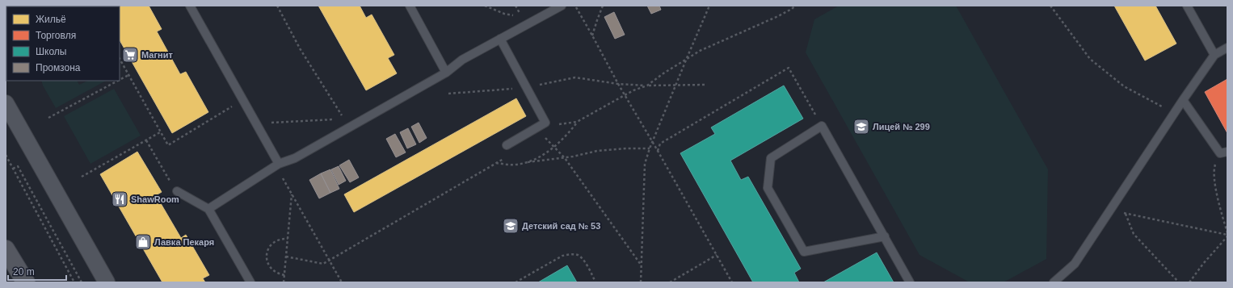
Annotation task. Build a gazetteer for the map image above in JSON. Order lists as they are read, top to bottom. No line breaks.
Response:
{"places":{"supermarket":["Магнит"],"school or university":["Лицей № 299","Детский сад № 53"],"restaurant":["ShawRoom"],"shop":["Лавка Пекаря"]},"legend":["Жильё","Торговля","Школы","Промзона"],"scale_bar":"20 m"}
